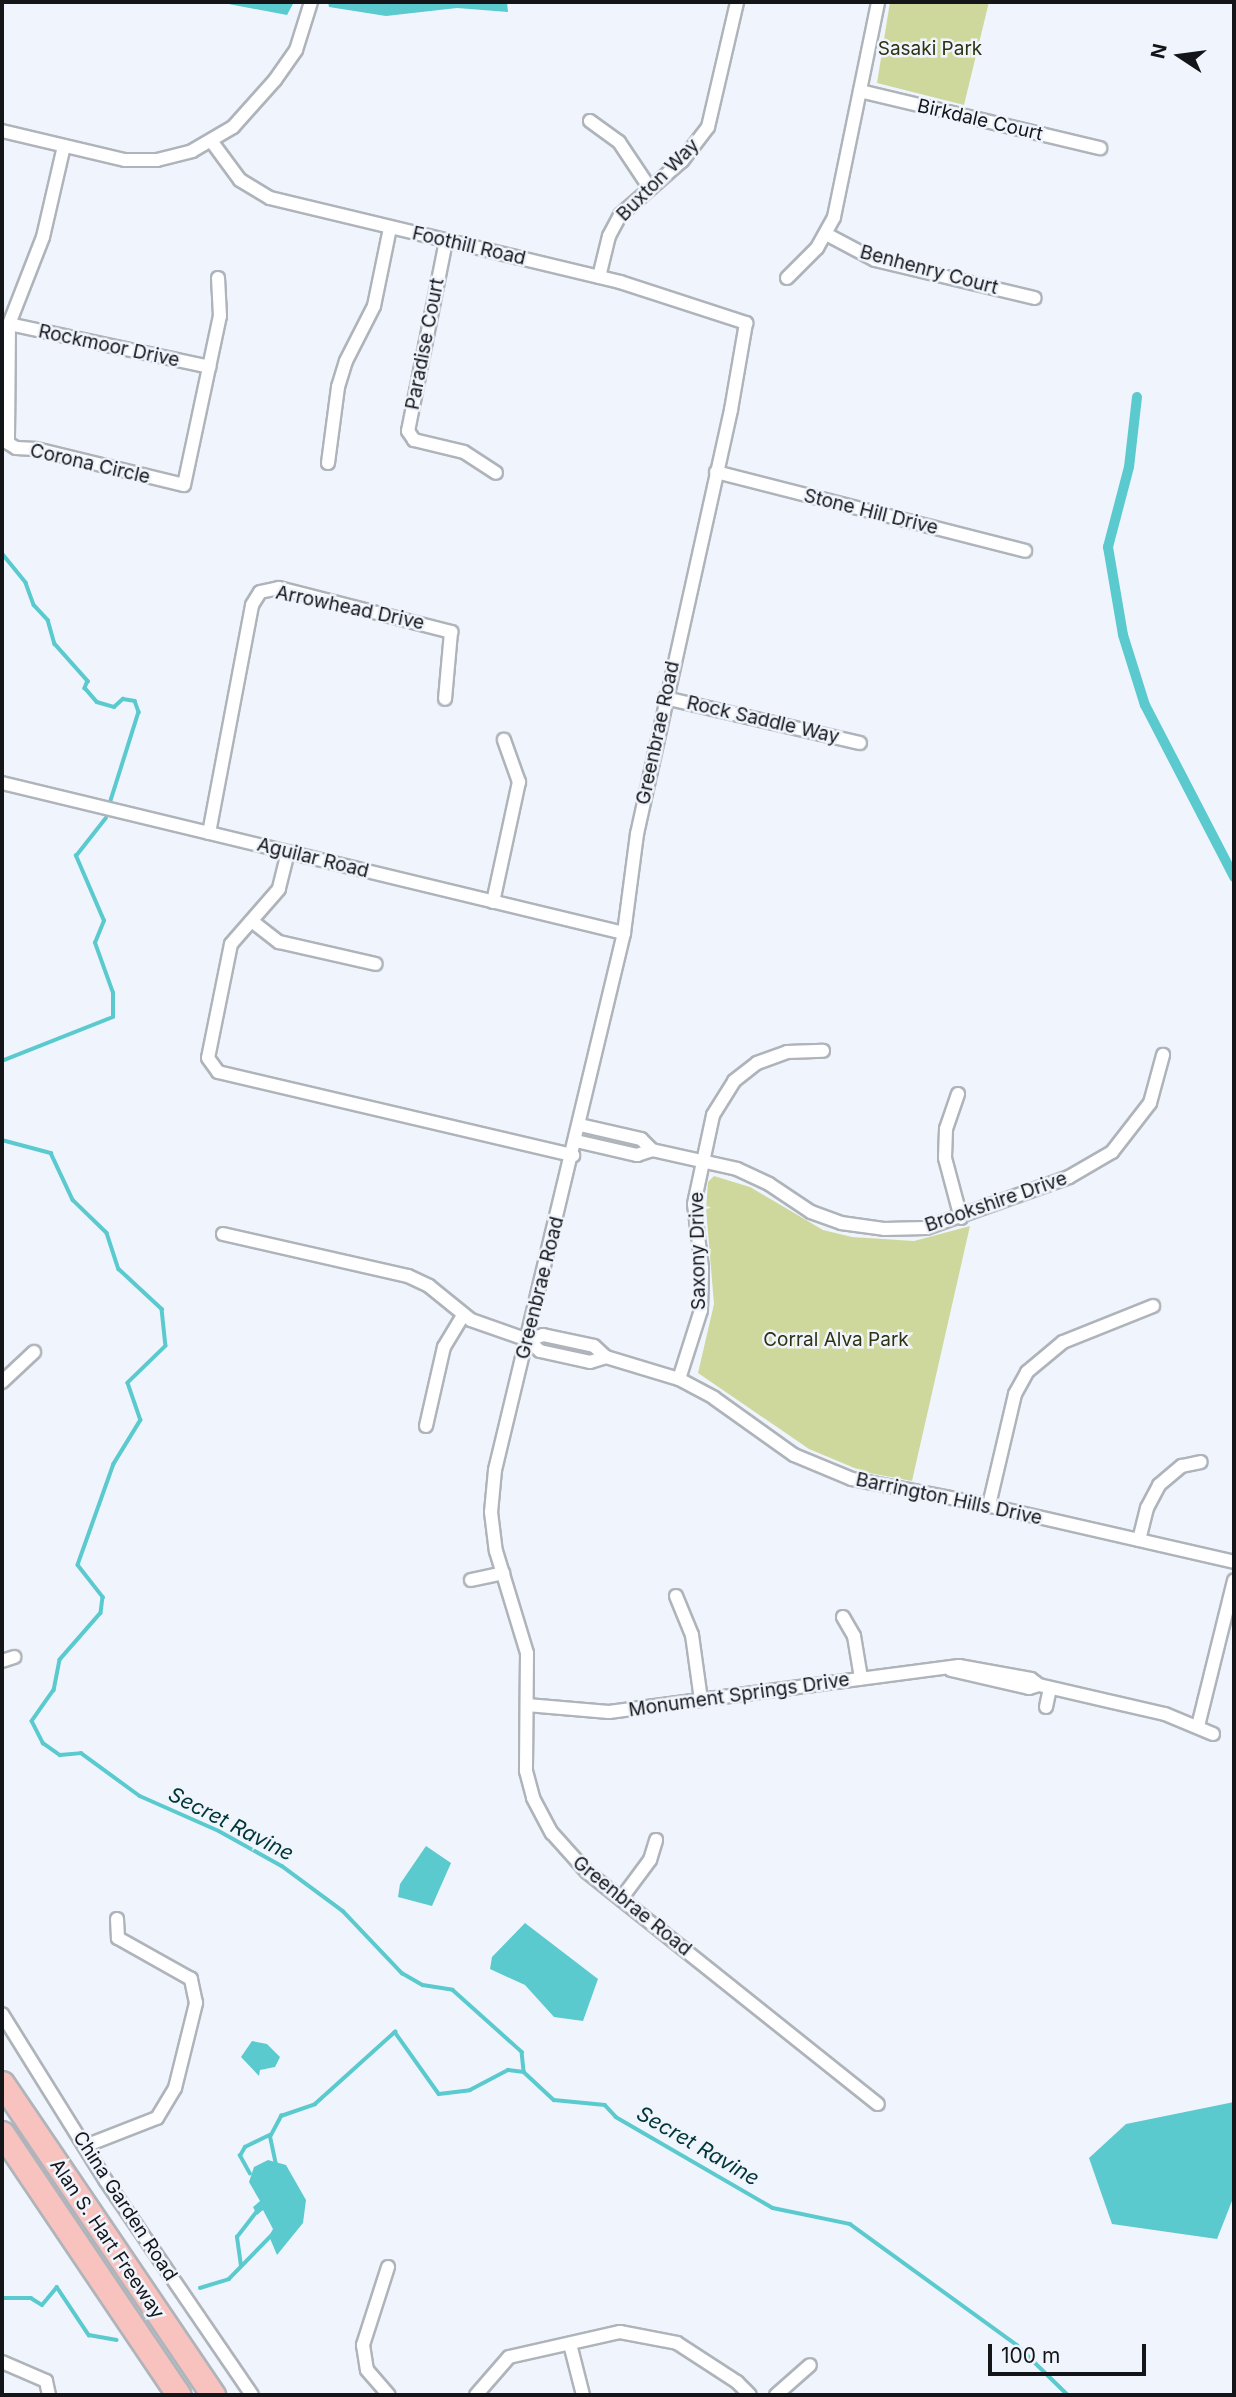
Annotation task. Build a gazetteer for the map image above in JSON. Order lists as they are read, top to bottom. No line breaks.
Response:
{"streets":{"highway":["Alan S. Hart Freeway"],"street":["Birkdale Court","Buxton Way","Foothill Road","Benhenry Court","Paradise Court","Rockmoor Drive","Corona Circle","Stone Hill Drive","Arrowhead Drive","Rock Saddle Way","Greenbrae Road","Aguilar Road","Brookshire Drive","Saxony Drive","Barrington Hills Drive","Monument Springs Drive","China Garden Road"]},"crossings":[["Buxton Way","Foothill Road"],["Foothill Road","Paradise Court"],["Foothill Road","Greenbrae Road"],["Rockmoor Drive","Corona Circle"],["Stone Hill Drive","Greenbrae Road"],["Arrowhead Drive","Aguilar Road"],["Rock Saddle Way","Greenbrae Road"],["Greenbrae Road","Aguilar Road"],["Greenbrae Road","Brookshire Drive"],["Greenbrae Road","Barrington Hills Drive"],["Greenbrae Road","Monument Springs Drive"],["Brookshire Drive","Saxony Drive"],["Saxony Drive","Barrington Hills Drive"]],"water":["Secret Ravine"],"parks":["Sasaki Park","Corral Alva Park"],"scale_bar":"100 m","north":"left"}
